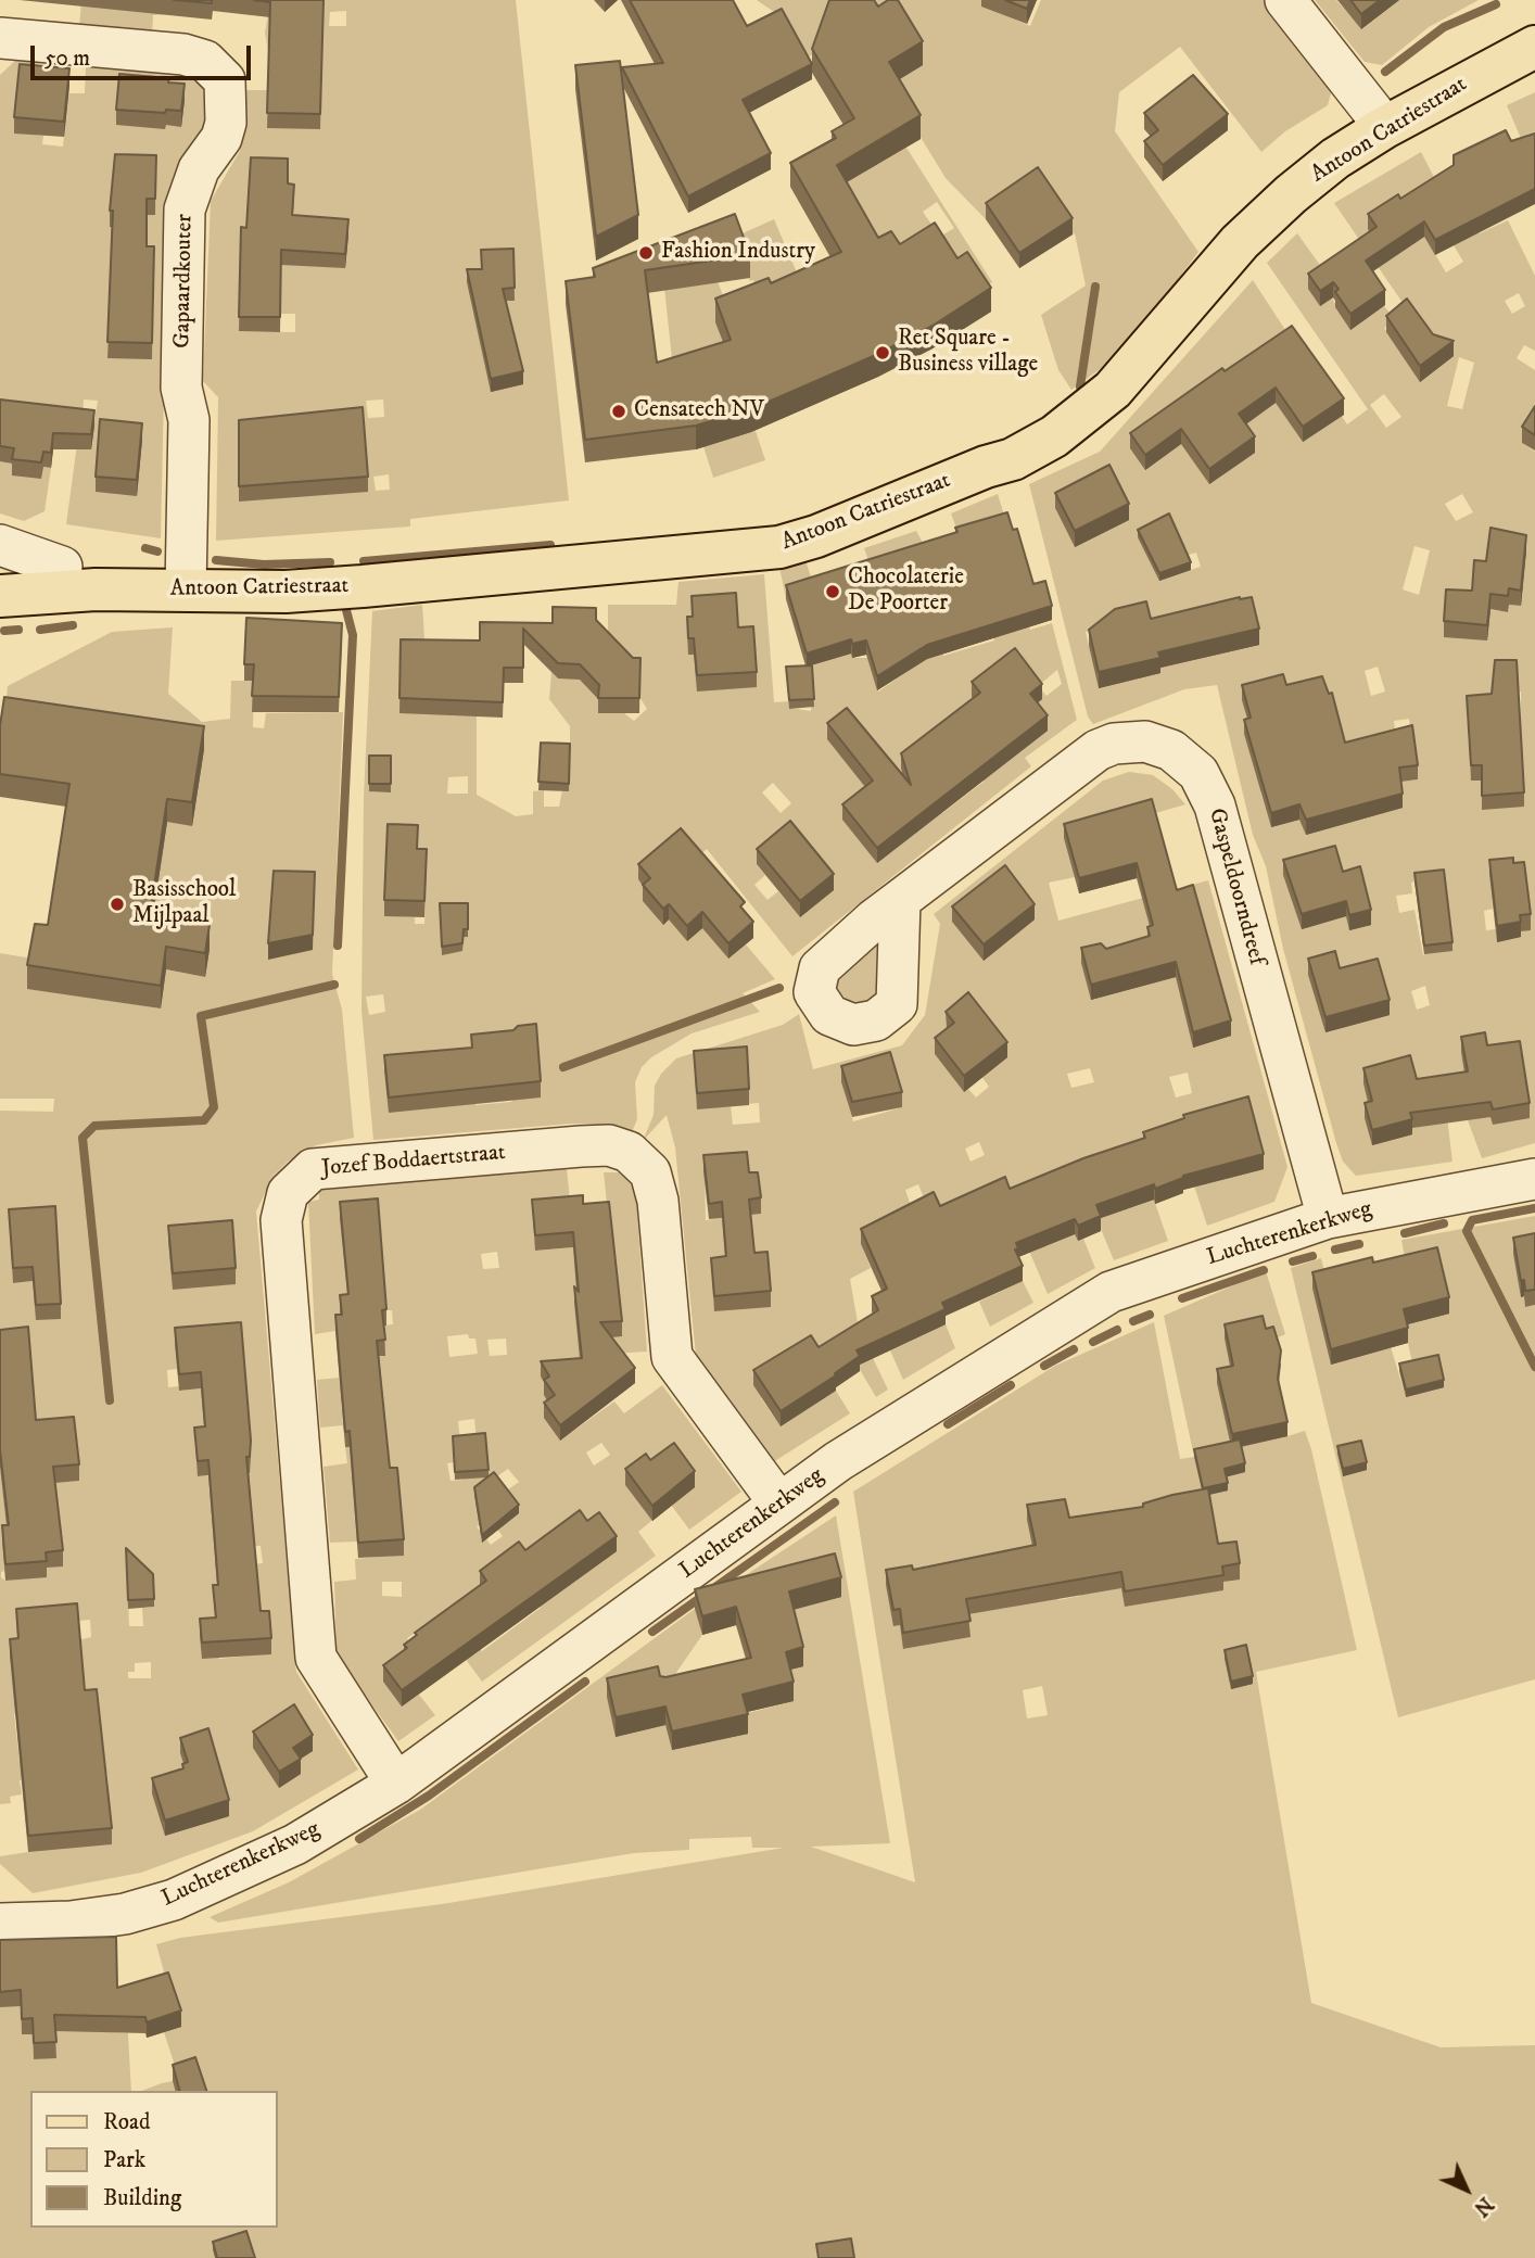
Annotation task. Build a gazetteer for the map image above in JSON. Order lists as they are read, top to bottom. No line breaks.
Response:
{"streets":{"main road":["Antoon Catriestraat"],"street":["Gapaardkouter","Gaspeldoorndreef","Jozef Boddaertstraat","Luchterenkerkweg"]},"crossings":[["Antoon Catriestraat","Gapaardkouter"],["Gaspeldoorndreef","Luchterenkerkweg"],["Jozef Boddaertstraat","Luchterenkerkweg"]],"places":["Fashion Industry","Ret Square - Business village","Censatech NV","Chocolaterie De Poorter","Basisschool Mijlpaal"],"legend":["Road","Park","Building"],"scale_bar":"50 m","north":"bottom right"}
